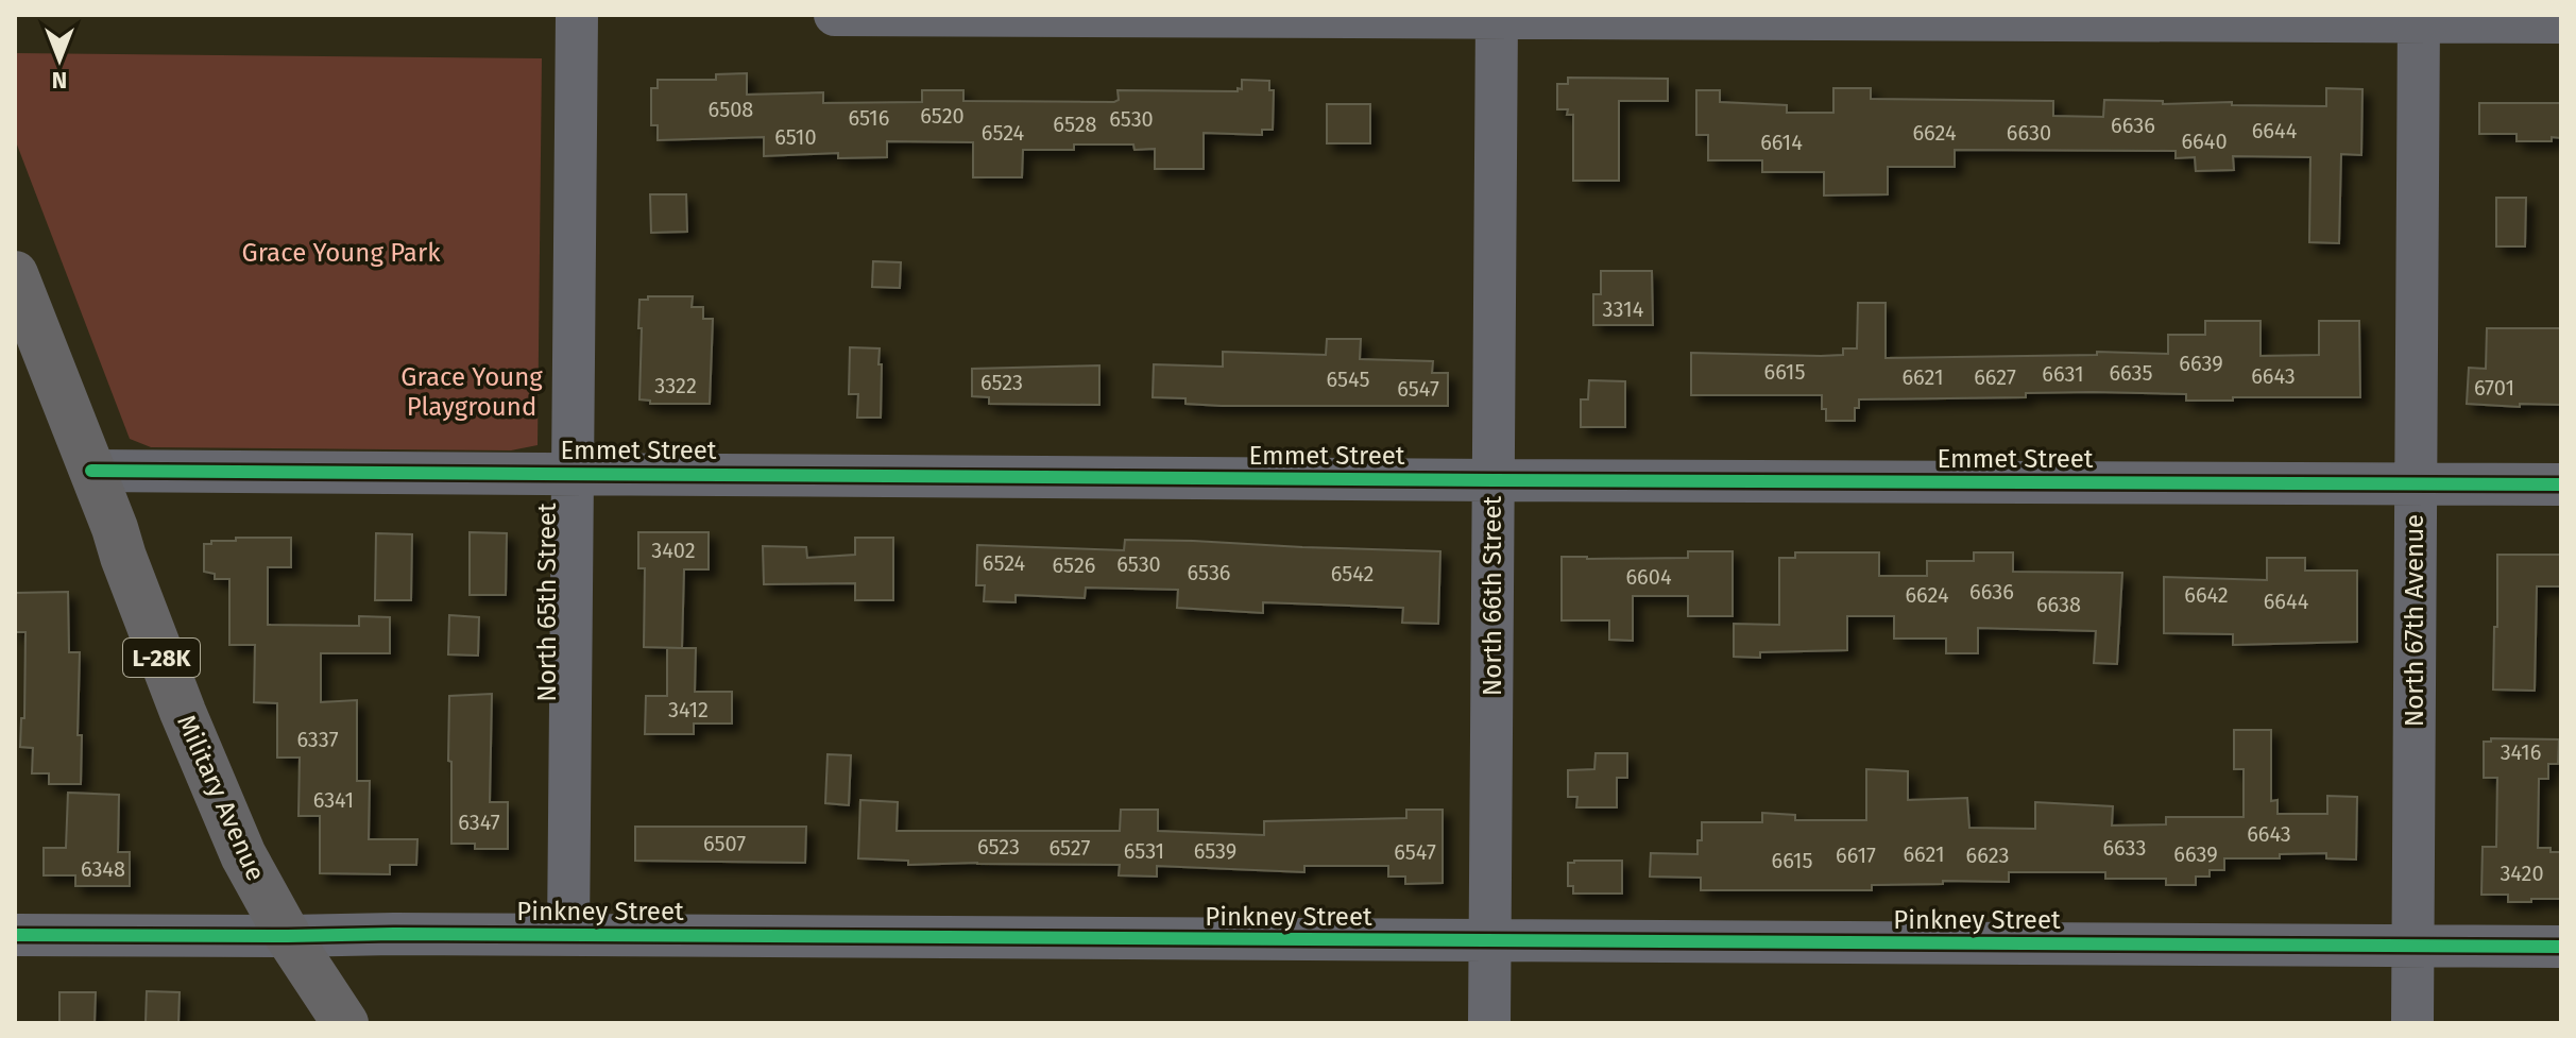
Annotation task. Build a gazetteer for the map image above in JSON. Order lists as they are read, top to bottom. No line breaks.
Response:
{"streets":{"main road":["L-28K","Military Avenue"],"street":["Emmet Street","North 66th Street","North 65th Street","North 67th Avenue","Pinkney Street"]},"crossings":[["Emmet Street","North 66th Street"],["Emmet Street","North 65th Street"],["Emmet Street","North 67th Avenue"],["Emmet Street","Military Avenue"],["North 66th Street","Pinkney Street"],["North 65th Street","Pinkney Street"],["North 67th Avenue","Pinkney Street"],["Military Avenue","Pinkney Street"]],"parks":["Grace Young Park","Grace Young Playground"],"house_numbers":["6508","6520","6516","6530","6528","6636","6644","6524","6624","6630","6510","6640","6614","3314","6639","6615","6635","6631","6643","6621","6627","6545","6523","3322","6701","6547","3402","6524","6530","6526","6536","6542","6604","6636","6624","6642","6644","6638","3412","6337","3416","6341","6347","6643","6507","6523","6527","6633","6531","6539","6547","6621","6639","6617","6623","6615","6348","3420"],"north":"bottom"}
